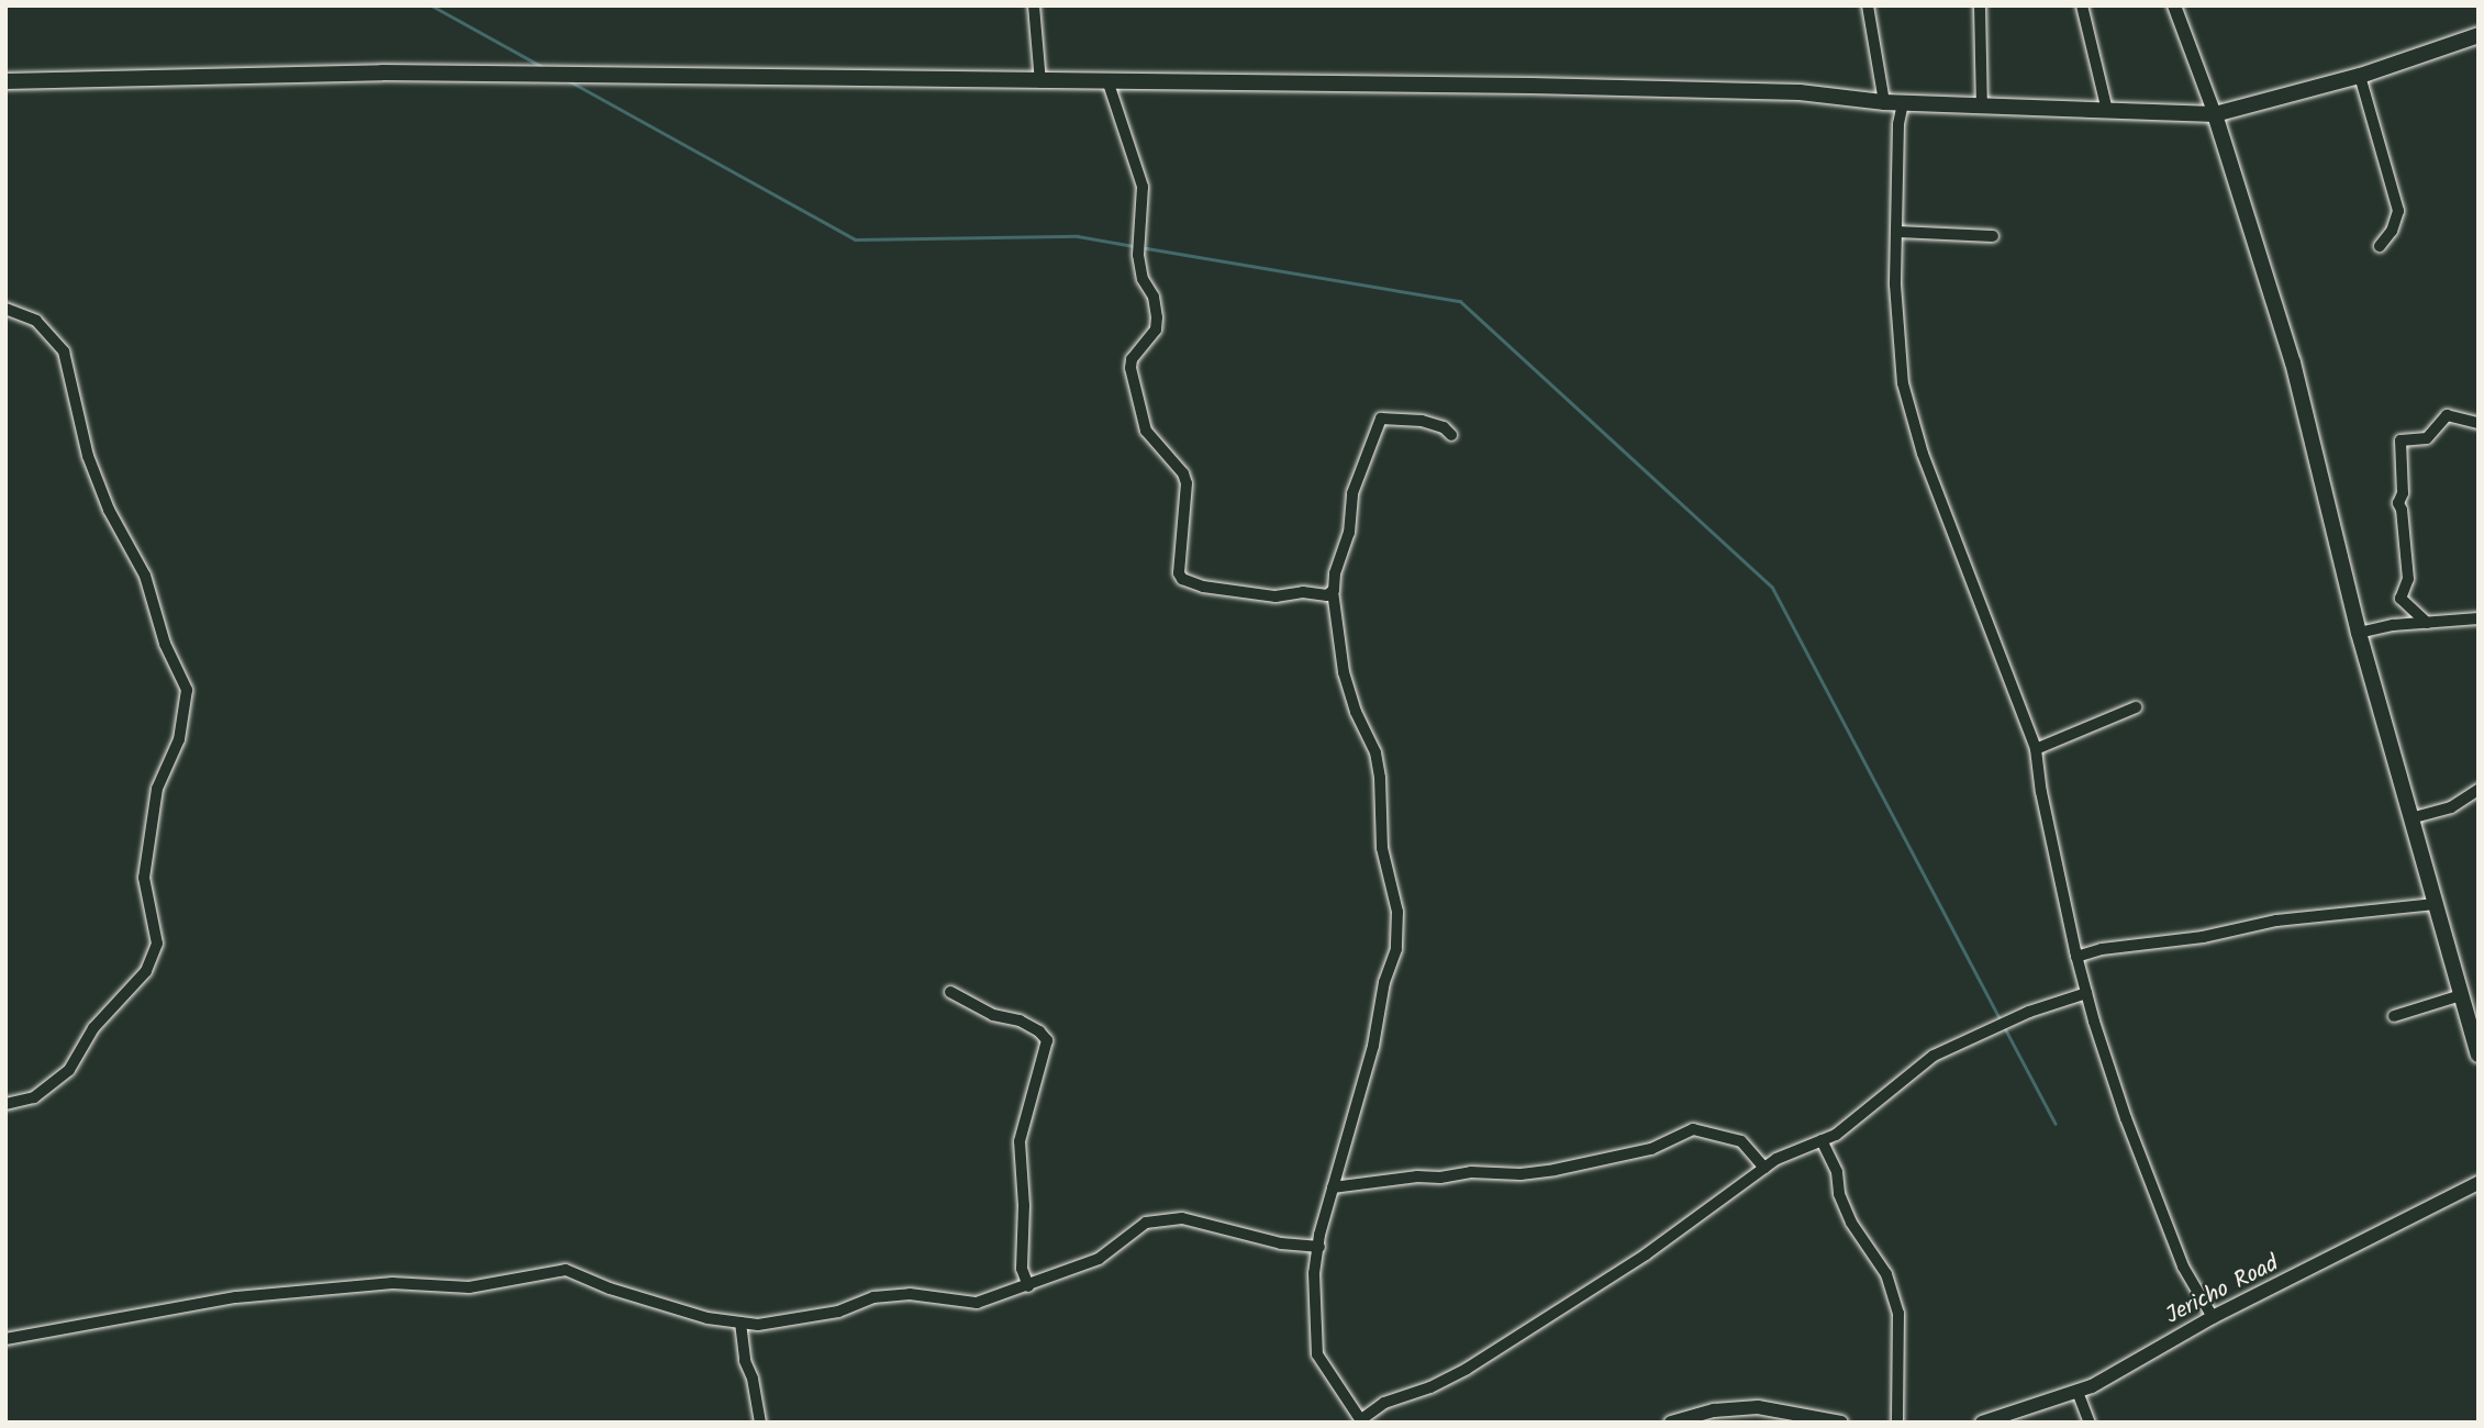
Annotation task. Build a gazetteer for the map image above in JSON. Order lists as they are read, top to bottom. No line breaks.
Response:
{"streets":{"street":["Jericho Road"]}}
